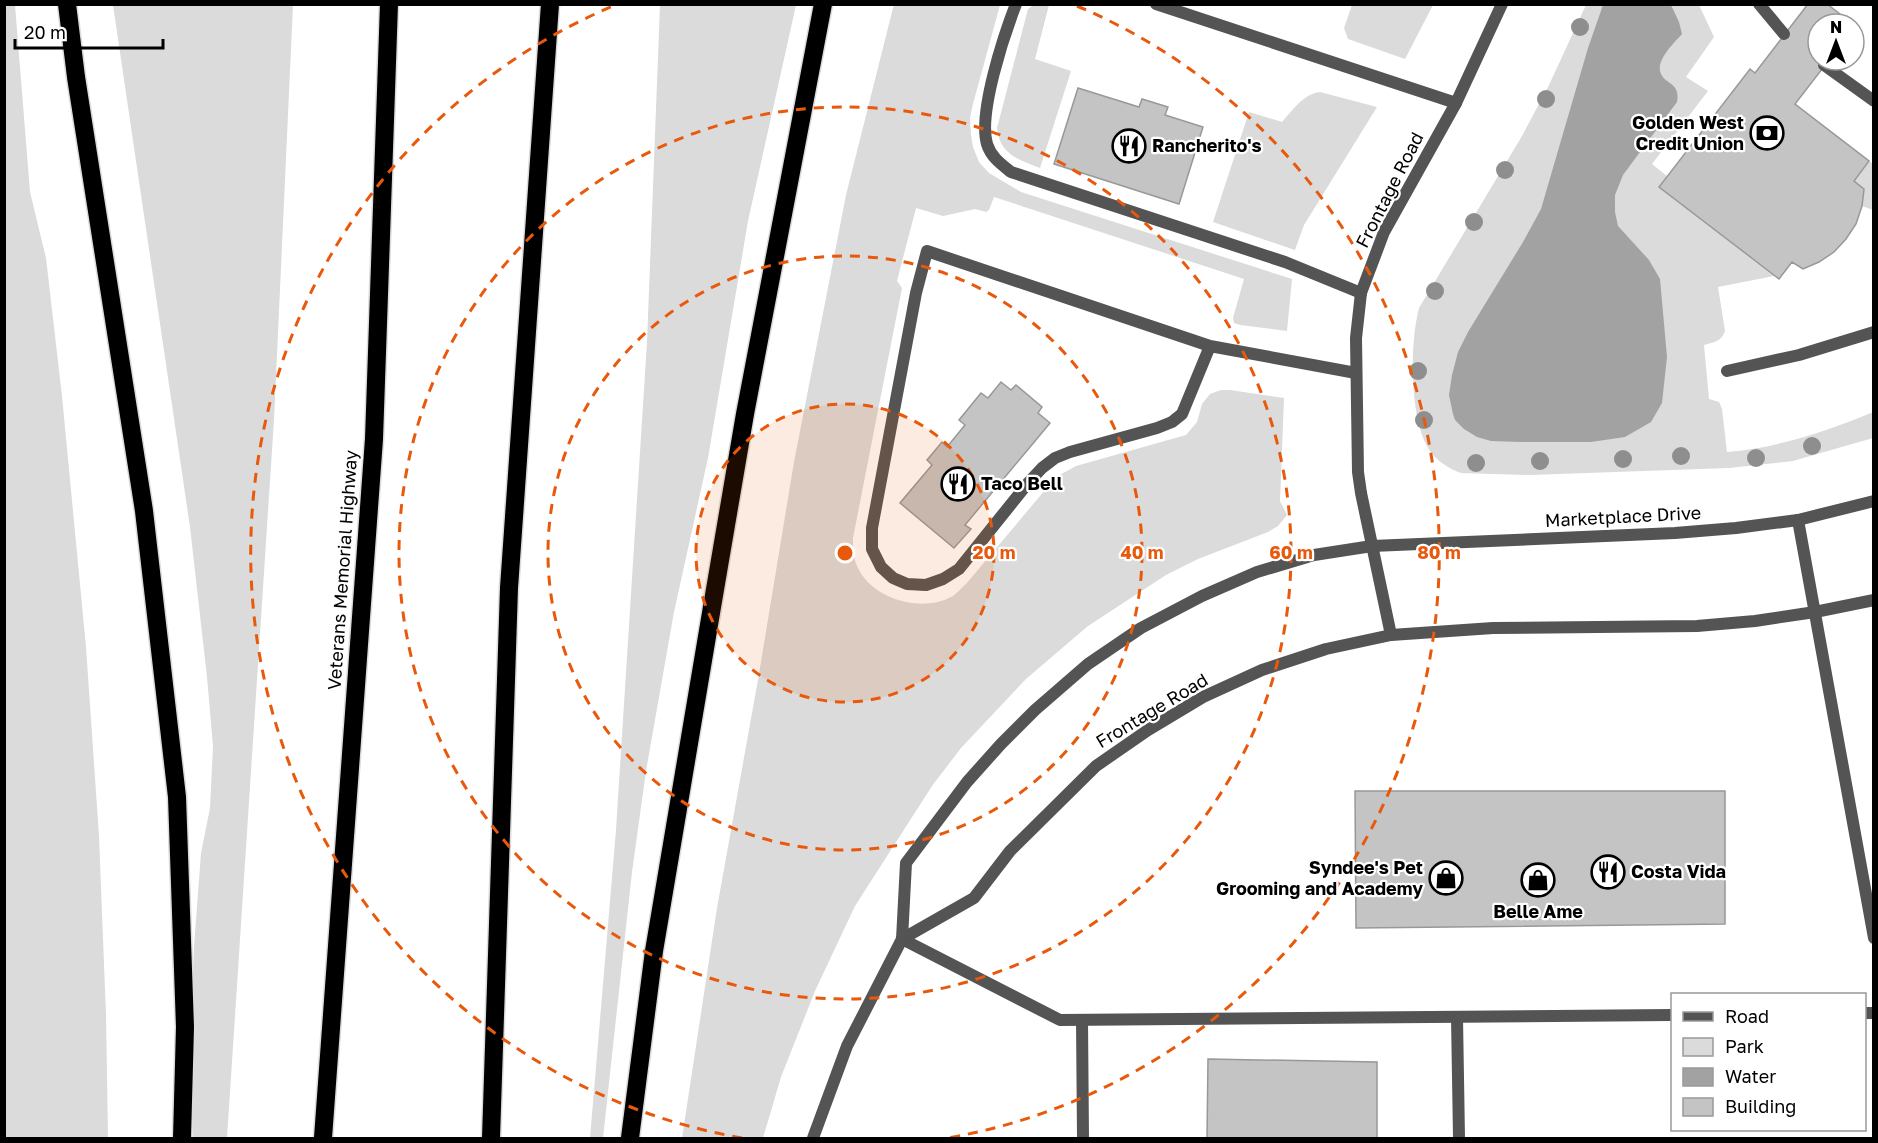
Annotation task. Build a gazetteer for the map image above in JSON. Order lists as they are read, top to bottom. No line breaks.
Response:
{"streets":{"highway":["Veterans Memorial Highway"],"street":["Frontage Road","Marketplace Drive"]},"crossings":[["Frontage Road","Marketplace Drive"]],"places":{"bank":["Golden West Credit Union"],"restaurant":["Rancherito's","Taco Bell","Costa Vida"],"shop":["Syndee's Pet Grooming and Academy","Belle Ame"]},"legend":["Road","Park","Water","Building"],"scale_bar":"20 m","north":"top","rings":["20 m","40 m","60 m","80 m"]}
